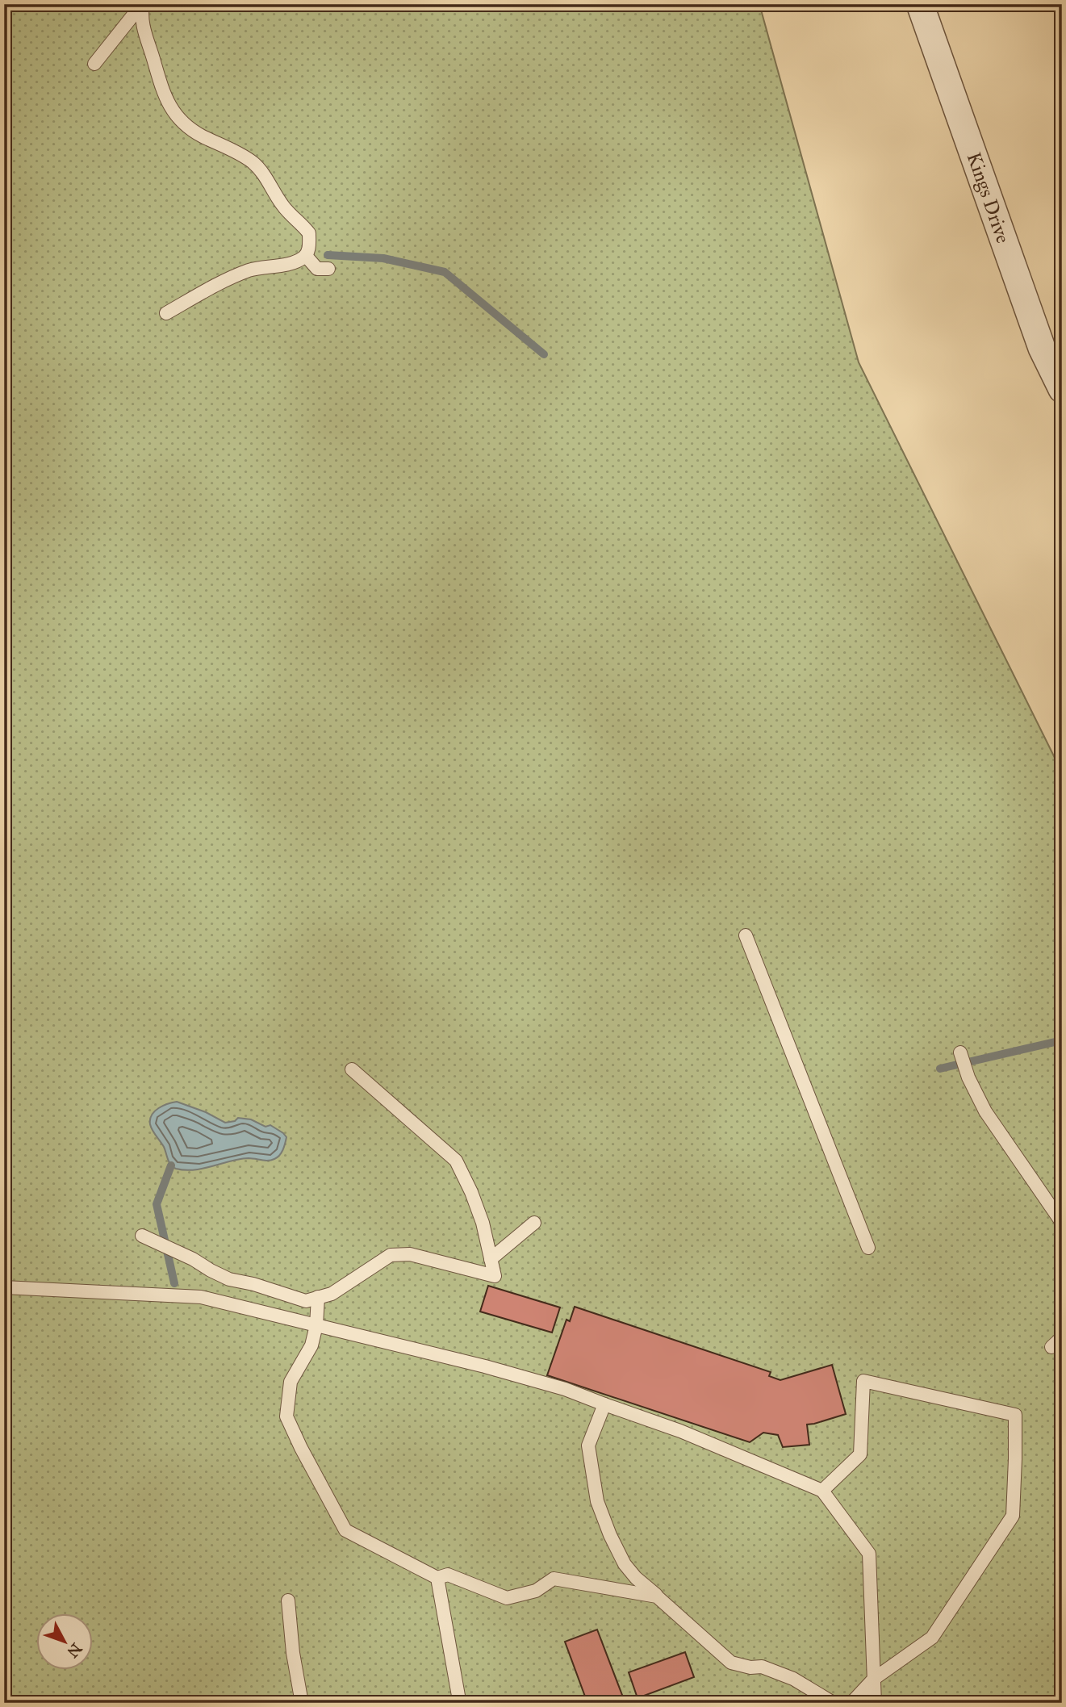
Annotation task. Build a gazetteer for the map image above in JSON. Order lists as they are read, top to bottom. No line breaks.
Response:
{"streets":{"street":["Kings Drive"]},"north":"bottom right"}
